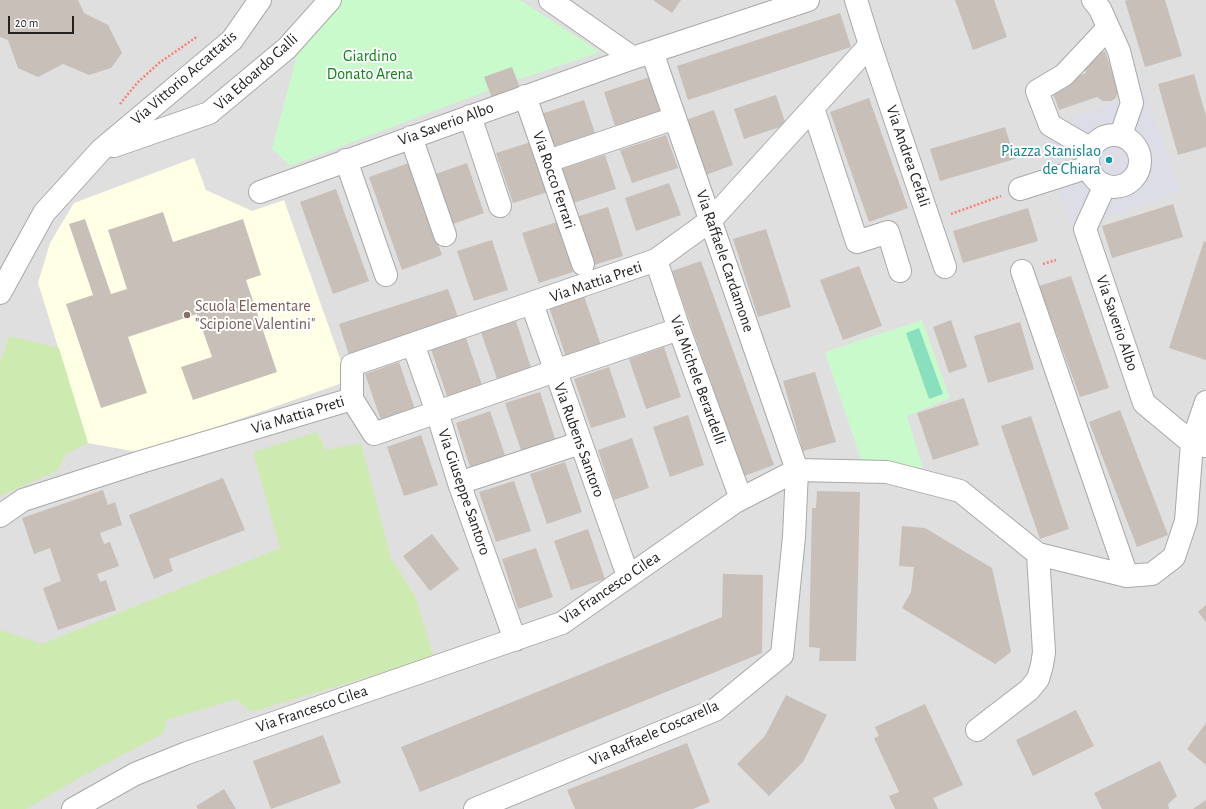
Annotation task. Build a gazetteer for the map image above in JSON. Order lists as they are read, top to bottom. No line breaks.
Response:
{"streets":{"street":["Via Edoardo Galli","Via Vittorio Accattatis","Via Saverio Albo","Via Andrea Cefali","Via Rocco Ferrari","Via Raffaele Cardamone","Via Mattia Preti","Via Michele Berardelli","Via Rubens Santoro","Via Giuseppe Santoro","Via Francesco Cilea","Via Raffaele Coscarella"]},"crossings":[["Via Edoardo Galli","Via Vittorio Accattatis"],["Via Saverio Albo","Via Rocco Ferrari"],["Via Saverio Albo","Via Raffaele Cardamone"],["Via Saverio Albo","Via Francesco Cilea"],["Via Andrea Cefali","Via Mattia Preti"],["Via Raffaele Cardamone","Via Mattia Preti"],["Via Raffaele Cardamone","Via Francesco Cilea"],["Via Raffaele Cardamone","Via Raffaele Coscarella"],["Via Mattia Preti","Via Michele Berardelli"],["Via Mattia Preti","Via Rubens Santoro"],["Via Mattia Preti","Via Giuseppe Santoro"],["Via Michele Berardelli","Via Francesco Cilea"],["Via Rubens Santoro","Via Francesco Cilea"],["Via Giuseppe Santoro","Via Francesco Cilea"],["Via Francesco Cilea","Via Raffaele Coscarella"]],"parks":["Giardino Donato Arena"],"places":["Piazza Stanislao de Chiara","Scuola Elementare \"Scipione Valentini\""],"scale_bar":"20 m"}
